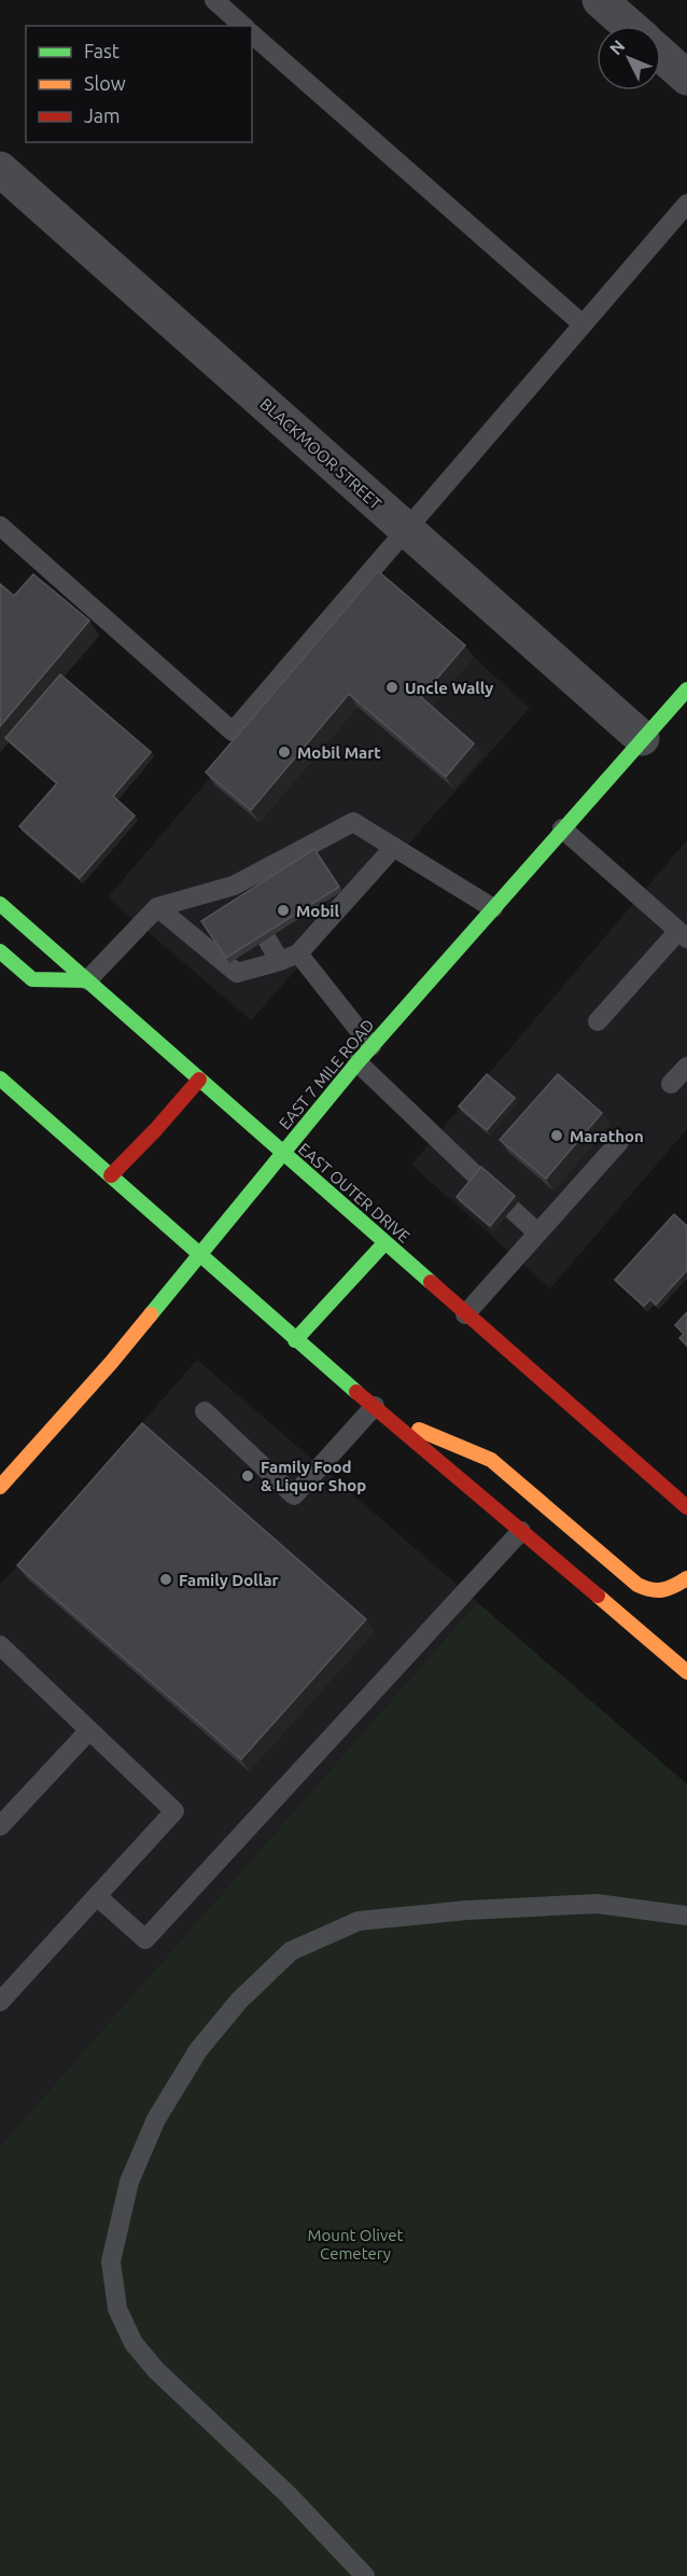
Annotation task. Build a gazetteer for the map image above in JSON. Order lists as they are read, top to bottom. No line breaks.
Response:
{"streets":{"main road":["EAST 7 MILE ROAD","EAST OUTER DRIVE"],"street":["BLACKMOOR STREET"]},"crossings":[["BLACKMOOR STREET","EAST 7 MILE ROAD"],["EAST 7 MILE ROAD","EAST OUTER DRIVE"]],"parks":["Mount Olivet Cemetery"],"places":["Uncle Wally","Mobil Mart","Mobil","Marathon","Family Food & Liquor Shop","Family Dollar"],"legend":["Fast","Slow","Jam"],"north":"top left"}
